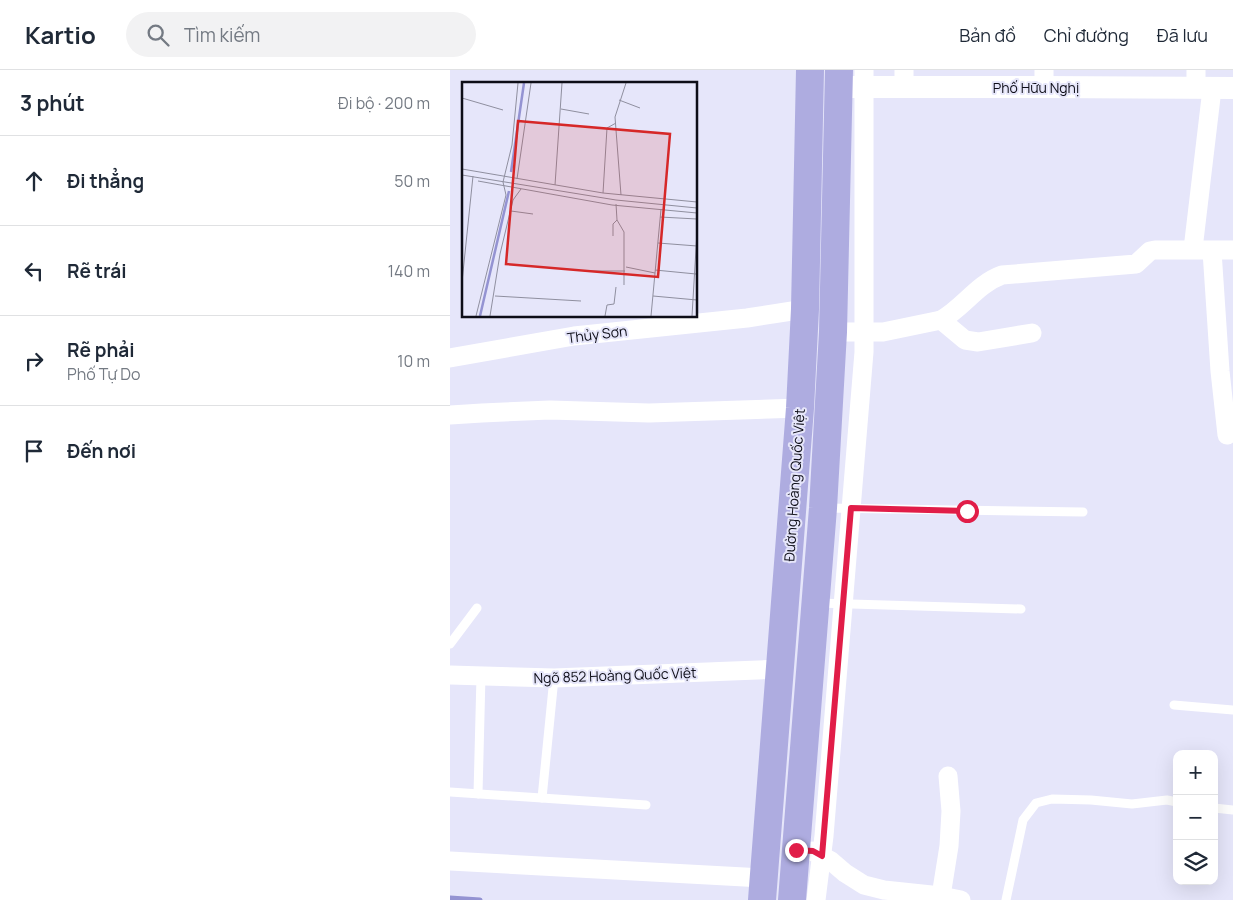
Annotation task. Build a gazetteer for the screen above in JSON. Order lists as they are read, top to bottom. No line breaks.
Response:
{"streets":{"highway":["Đường Hoàng Quốc Việt"],"street":["Phố Hữu Nghị","Thủy Sơn","Ngõ 852 Hoàng Quốc Việt"]},"crossings":[["Thủy Sơn","Đường Hoàng Quốc Việt"],["Đường Hoàng Quốc Việt","Ngõ 852 Hoàng Quốc Việt"]],"page":{"header":"Kartio","search":"Tìm kiếm","nav":["Bản đồ","Chỉ đường","Đã lưu"],"heading":["3 phút","Đi bộ · 200 m"],"list":[["Đi thẳng","50 m"],["Rẽ trái","140 m"],["Rẽ phải","Phố Tự Do","10 m"],"Đến nơi"],"map_buttons":["+","−"]}}
